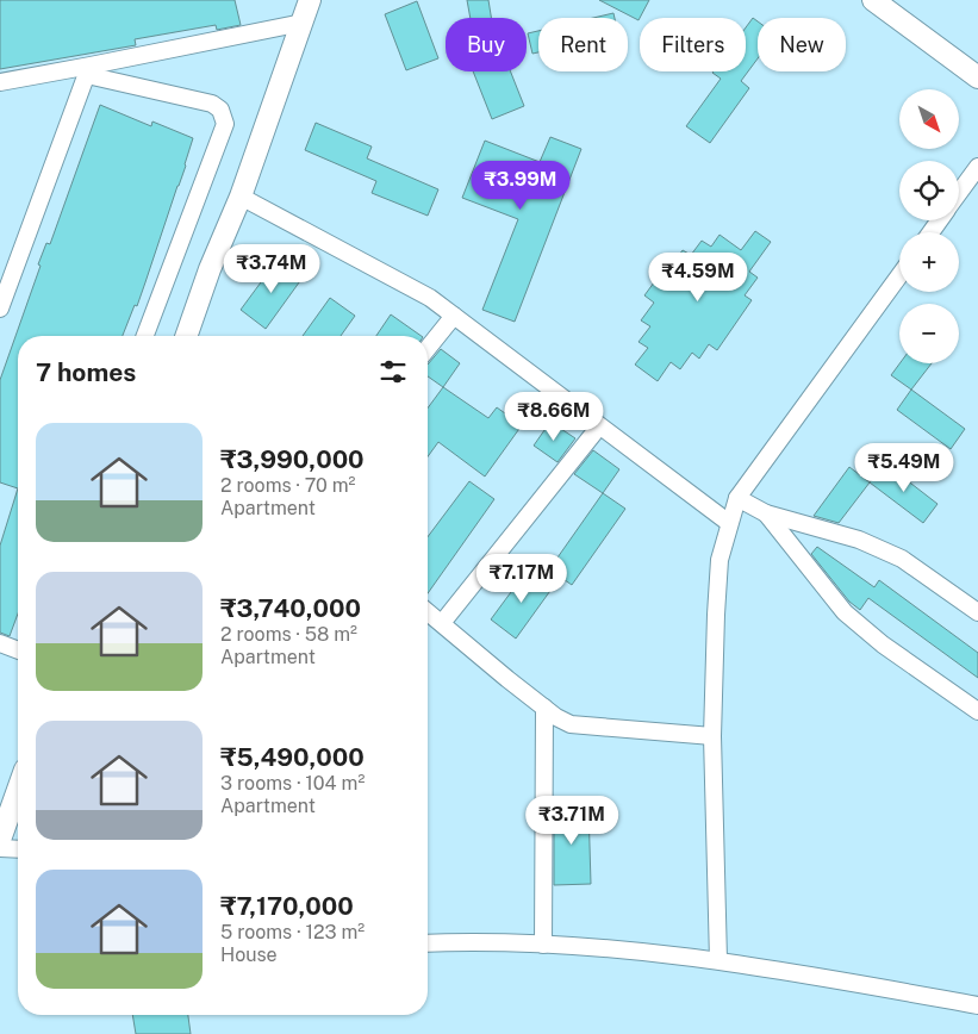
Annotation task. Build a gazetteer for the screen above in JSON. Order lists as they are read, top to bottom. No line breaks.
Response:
{"north":"bottom right","page":{"chip":["Buy","Rent","Filters","New"],"map_buttons":["+","−"],"price":["₹3.99M","₹3.74M","₹4.59M","₹8.66M","₹5.49M","₹7.17M","₹3.71M"],"heading":"7 homes","list":[{"name":"₹3,990,000","note":"2 rooms · 70 m² · Apartment"},{"name":"₹3,740,000","note":"2 rooms · 58 m² · Apartment"},{"name":"₹5,490,000","note":"3 rooms · 104 m² · Apartment"},{"name":"₹7,170,000","note":"5 rooms · 123 m² · House"}]}}
